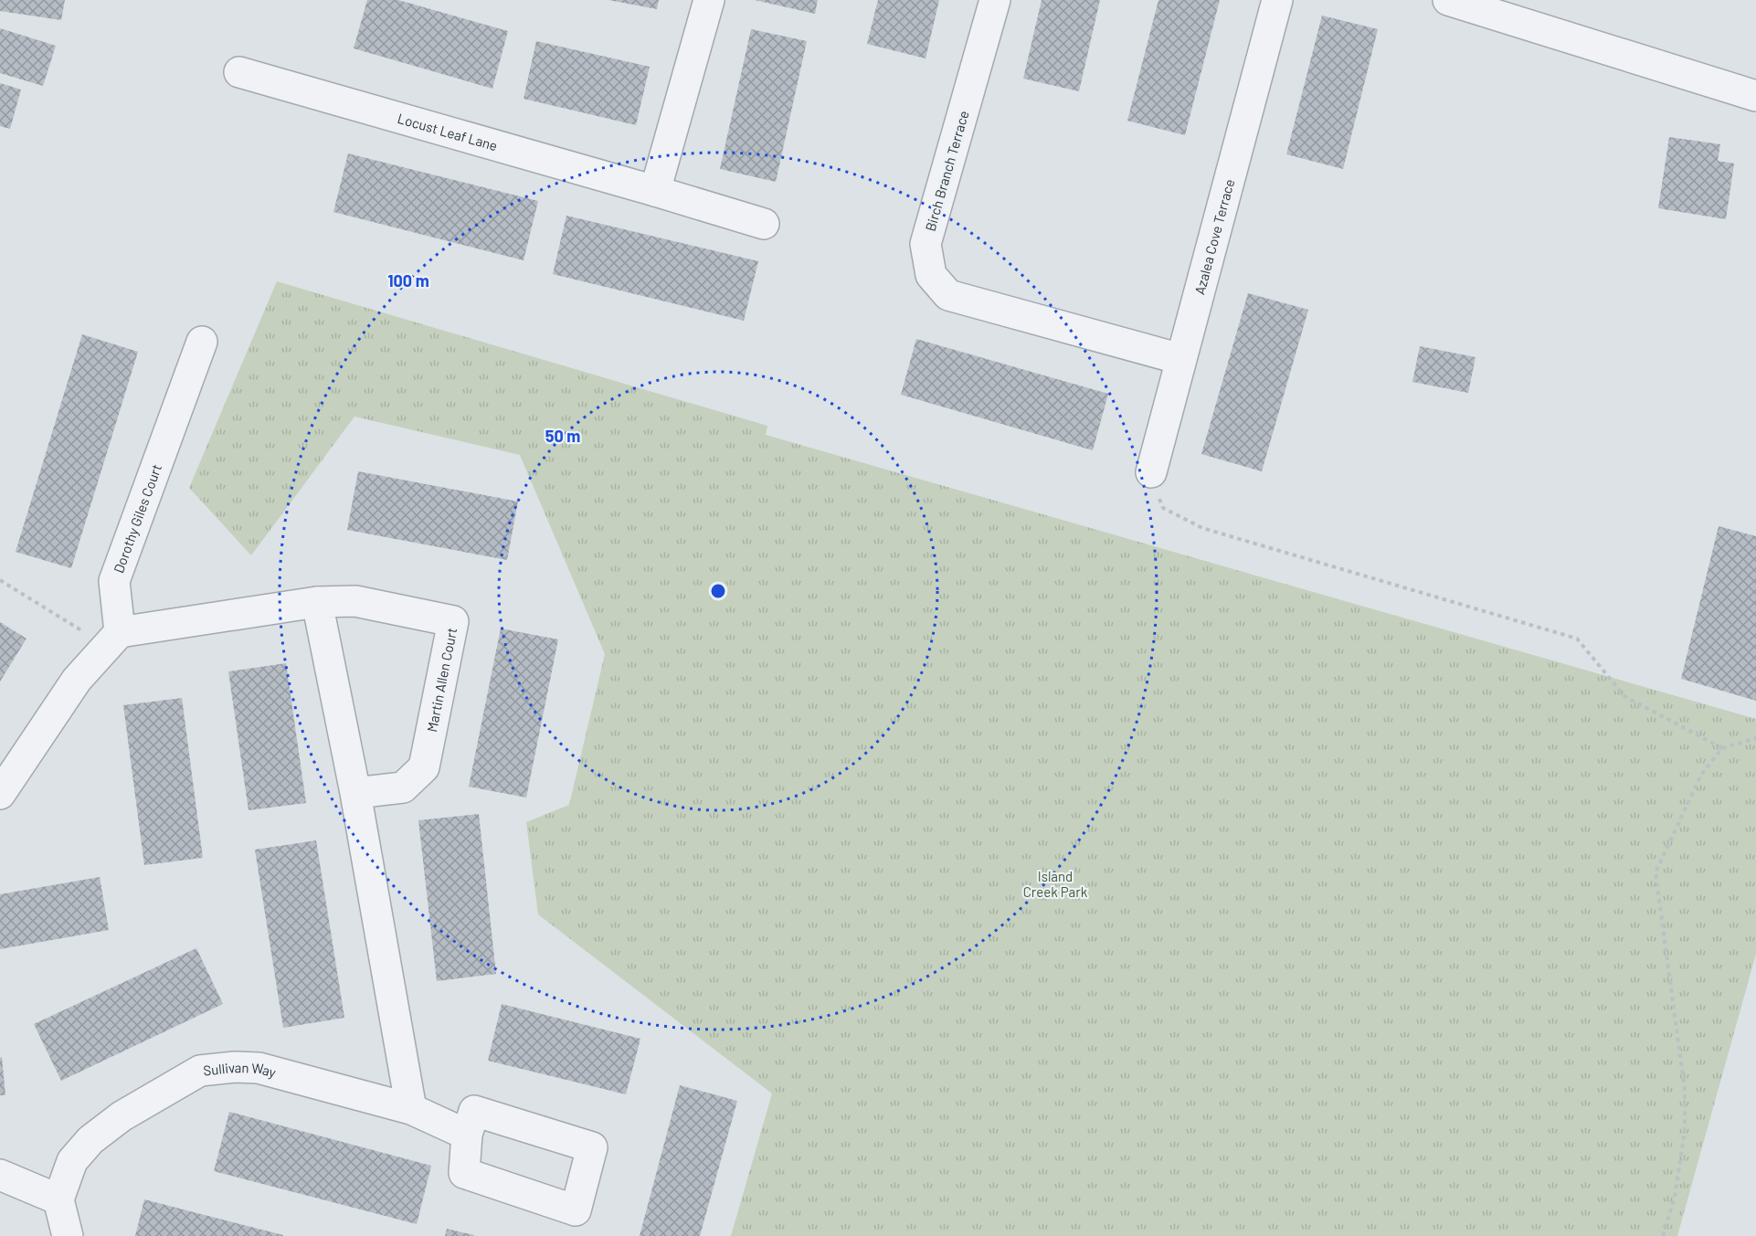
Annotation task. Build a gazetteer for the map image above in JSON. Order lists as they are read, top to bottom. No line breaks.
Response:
{"streets":{"street":["Locust Leaf Lane","Birch Branch Terrace","Azalea Cove Terrace","Dorothy Giles Court","Martin Allen Court","Sullivan Way"]},"crossings":[["Birch Branch Terrace","Azalea Cove Terrace"],["Dorothy Giles Court","Martin Allen Court"]],"parks":["Island Creek Park"],"rings":["100 m","50 m"]}
